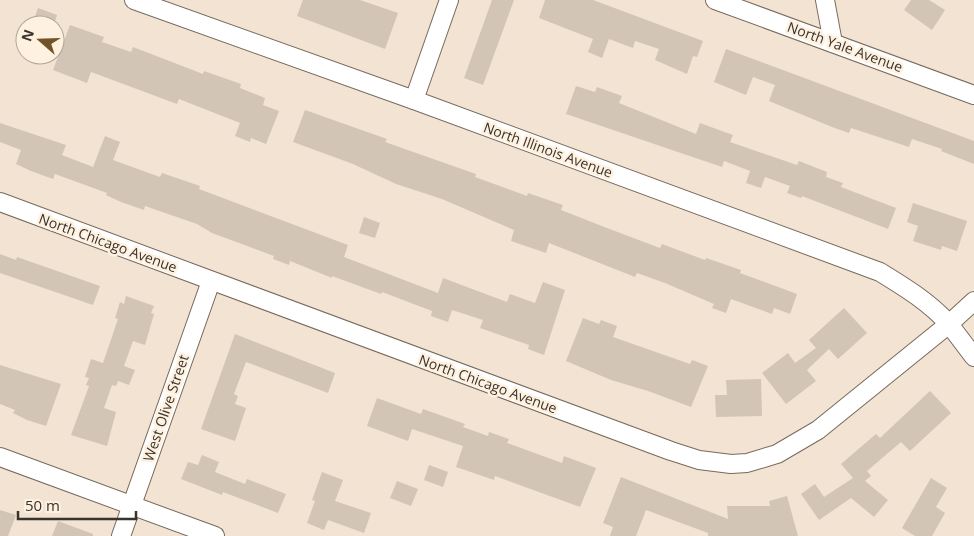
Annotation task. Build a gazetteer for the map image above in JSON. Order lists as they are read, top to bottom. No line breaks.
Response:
{"streets":{"street":["North Yale Avenue","North Illinois Avenue","North Chicago Avenue","West Olive Street"]},"crossings":[["North Illinois Avenue","North Chicago Avenue"],["North Chicago Avenue","West Olive Street"]],"scale_bar":"50 m","north":"left"}
